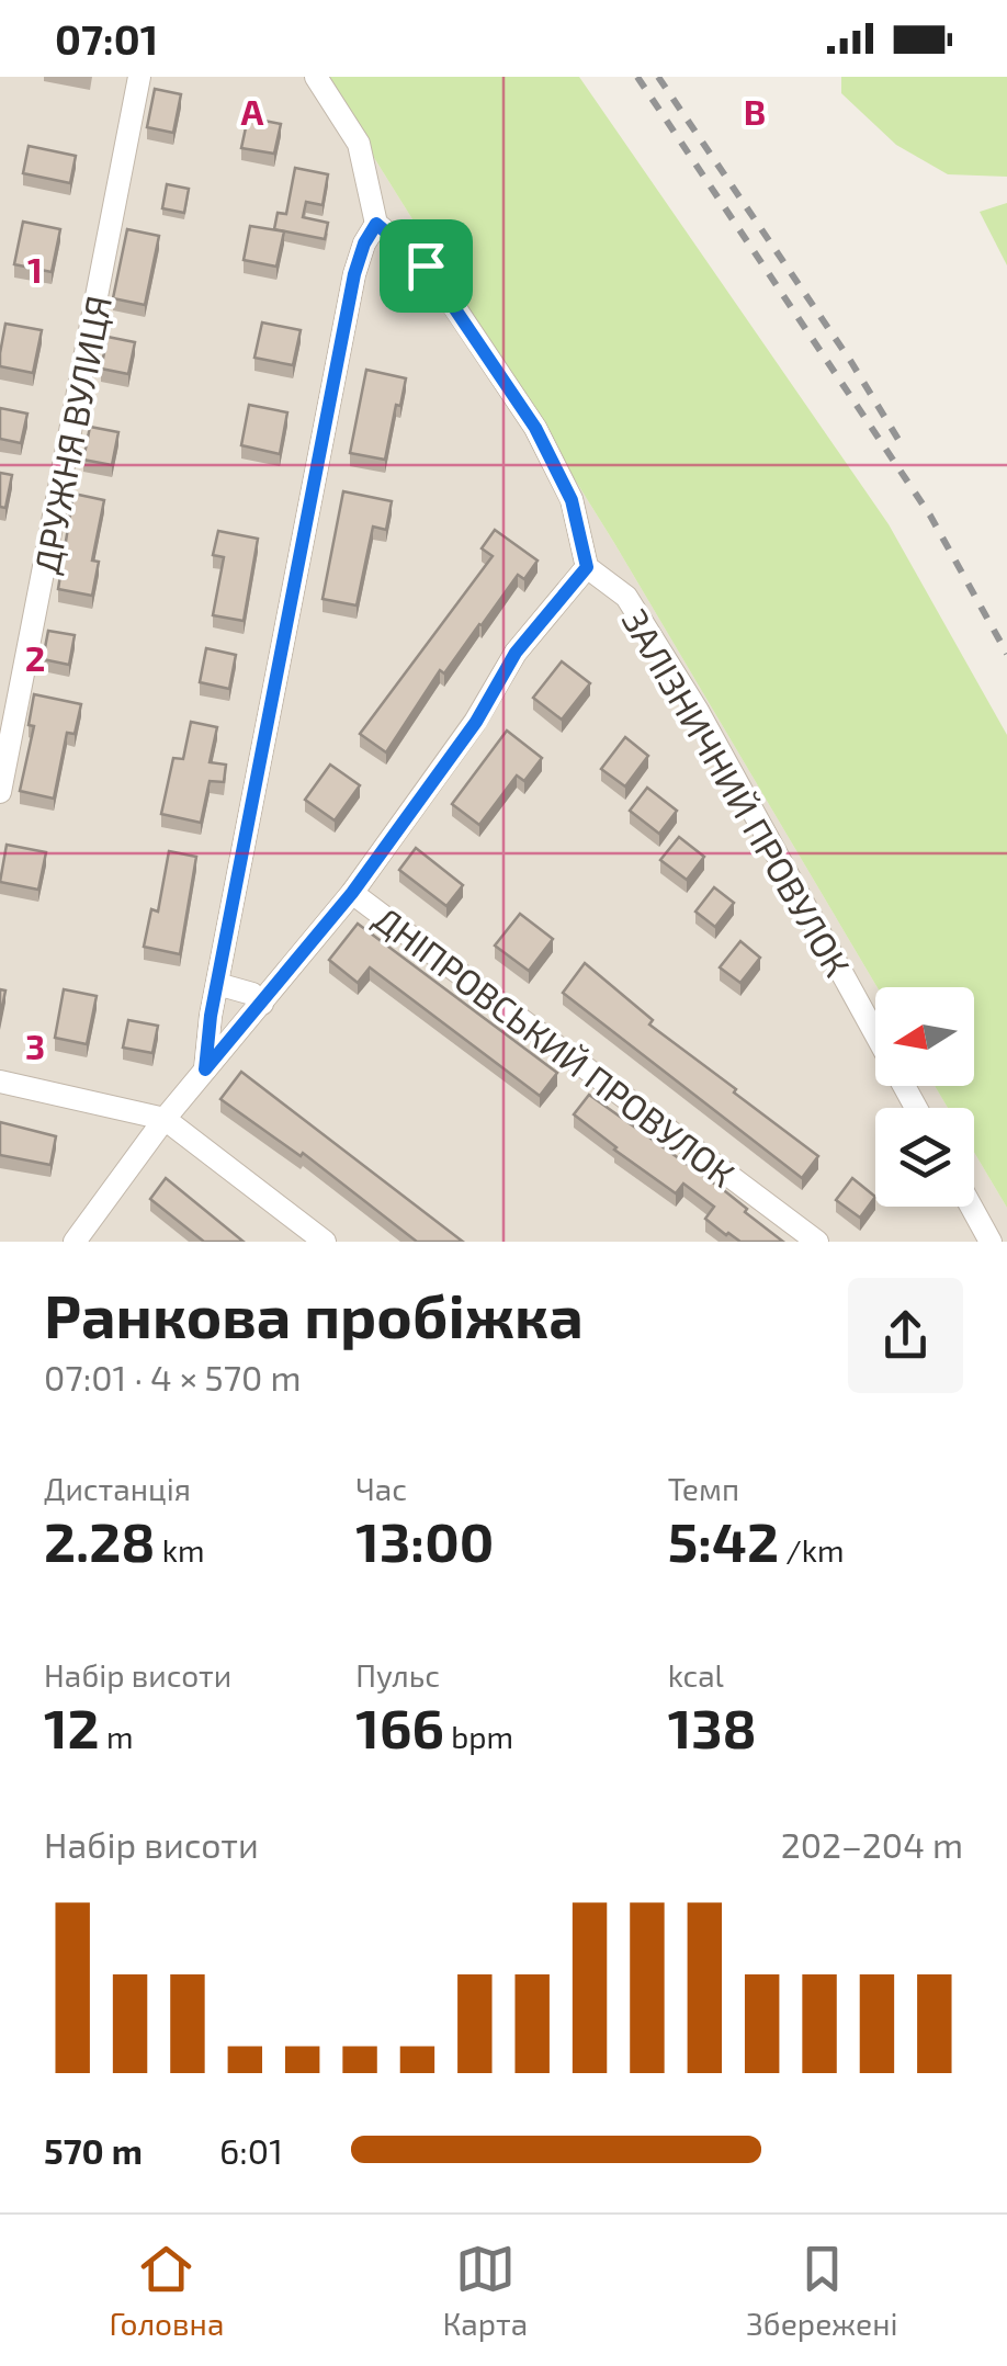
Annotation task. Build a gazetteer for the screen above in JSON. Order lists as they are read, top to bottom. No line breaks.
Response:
{"streets":{"street":["ДРУЖНЯ ВУЛИЦЯ","ЗАЛІЗНИЧНИЙ ПРОВУЛОК","ДНІПРОВСЬКИЙ ПРОВУЛОК"]},"crossings":[["ЗАЛІЗНИЧНИЙ ПРОВУЛОК","ДНІПРОВСЬКИЙ ПРОВУЛОК"]],"north":"left","page":{"status":"07:01","heading":["Ранкова пробіжка","07:01 · 4 × 570 m"],"stats":[["Дистанція","2.28 km"],["Час","13:00"],["Темп","5:42 /km"],["Набір висоти","12 m"],["Пульс","166 bpm"],["kcal","138"]],"chart":["Набір висоти","202–204 m"],"list":[{"name":"570 m","note":"6:01"}],"tabs":["Головна","Карта","Збережені"]},"grid":{"columns":["A","B"],"rows":["1","2","3"]}}
